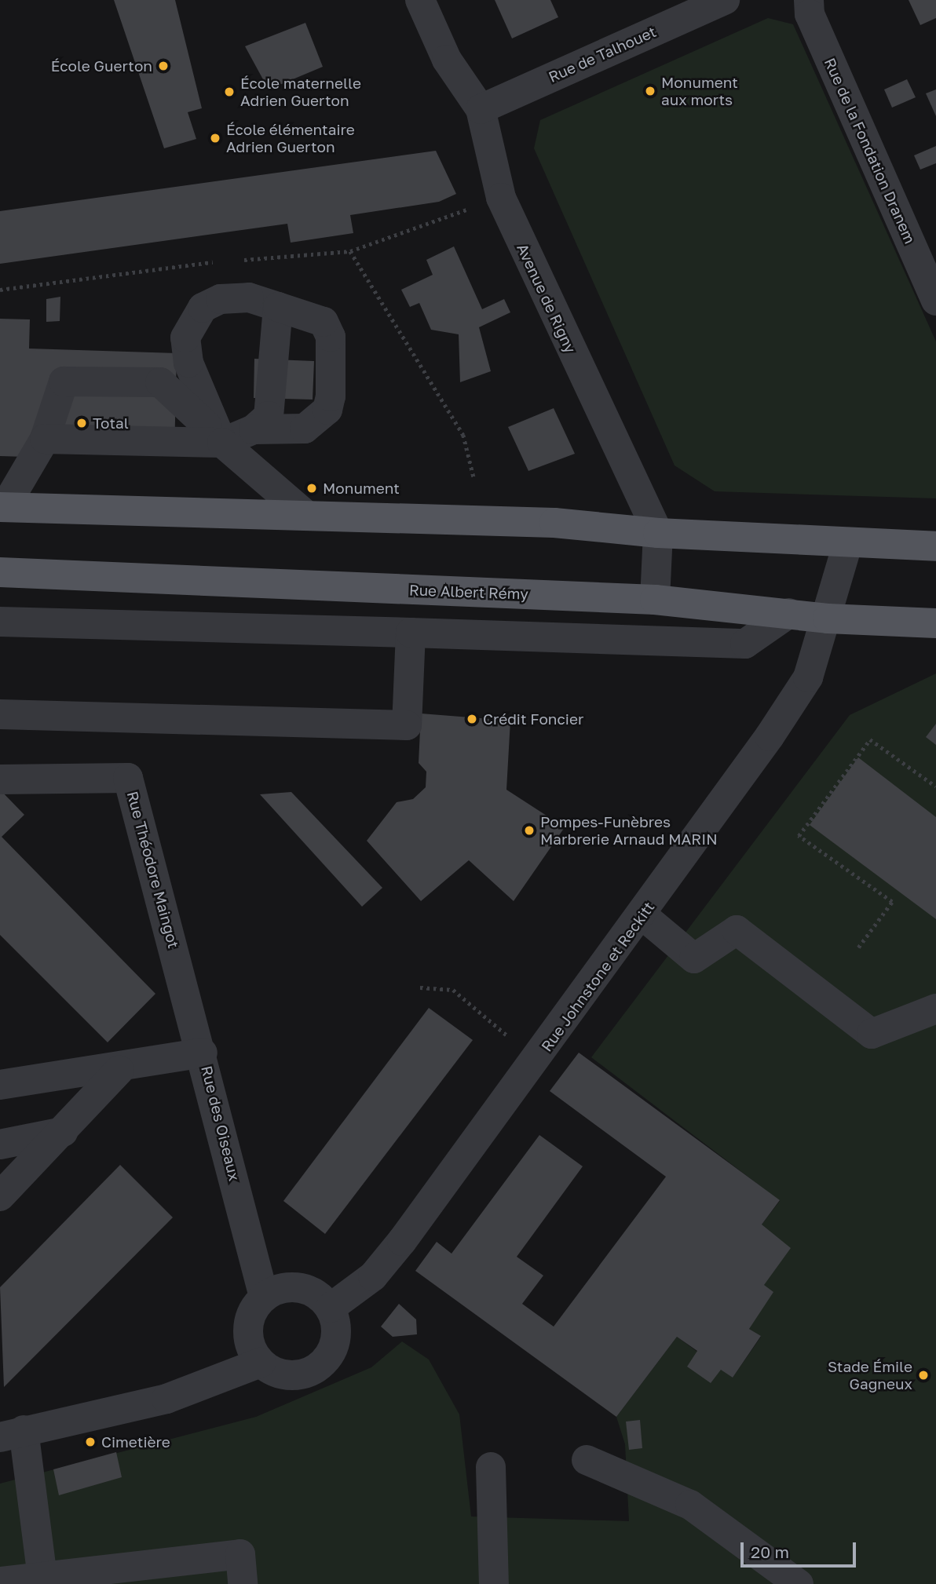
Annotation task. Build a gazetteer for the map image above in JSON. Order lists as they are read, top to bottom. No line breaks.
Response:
{"streets":{"main road":["Rue Albert Rémy"],"street":["Rue de Talhouet","Rue de la Fondation Dranem","Avenue de Rigny","Rue Théodore Maingot","Rue Johnstone et Reckitt","Rue des Oiseaux"]},"crossings":[["Rue de Talhouet","Avenue de Rigny"],["Avenue de Rigny","Rue Albert Rémy"],["Rue Albert Rémy","Rue Johnstone et Reckitt"],["Rue Théodore Maingot","Rue des Oiseaux"],["Rue Johnstone et Reckitt","Rue des Oiseaux"]],"places":["École Guerton","Monument aux morts","École maternelle Adrien Guerton","École élémentaire Adrien Guerton","Total","Monument","Crédit Foncier","Pompes-Funèbres Marbrerie Arnaud MARIN","Stade Émile Gagneux","Cimetière"],"scale_bar":"20 m"}
